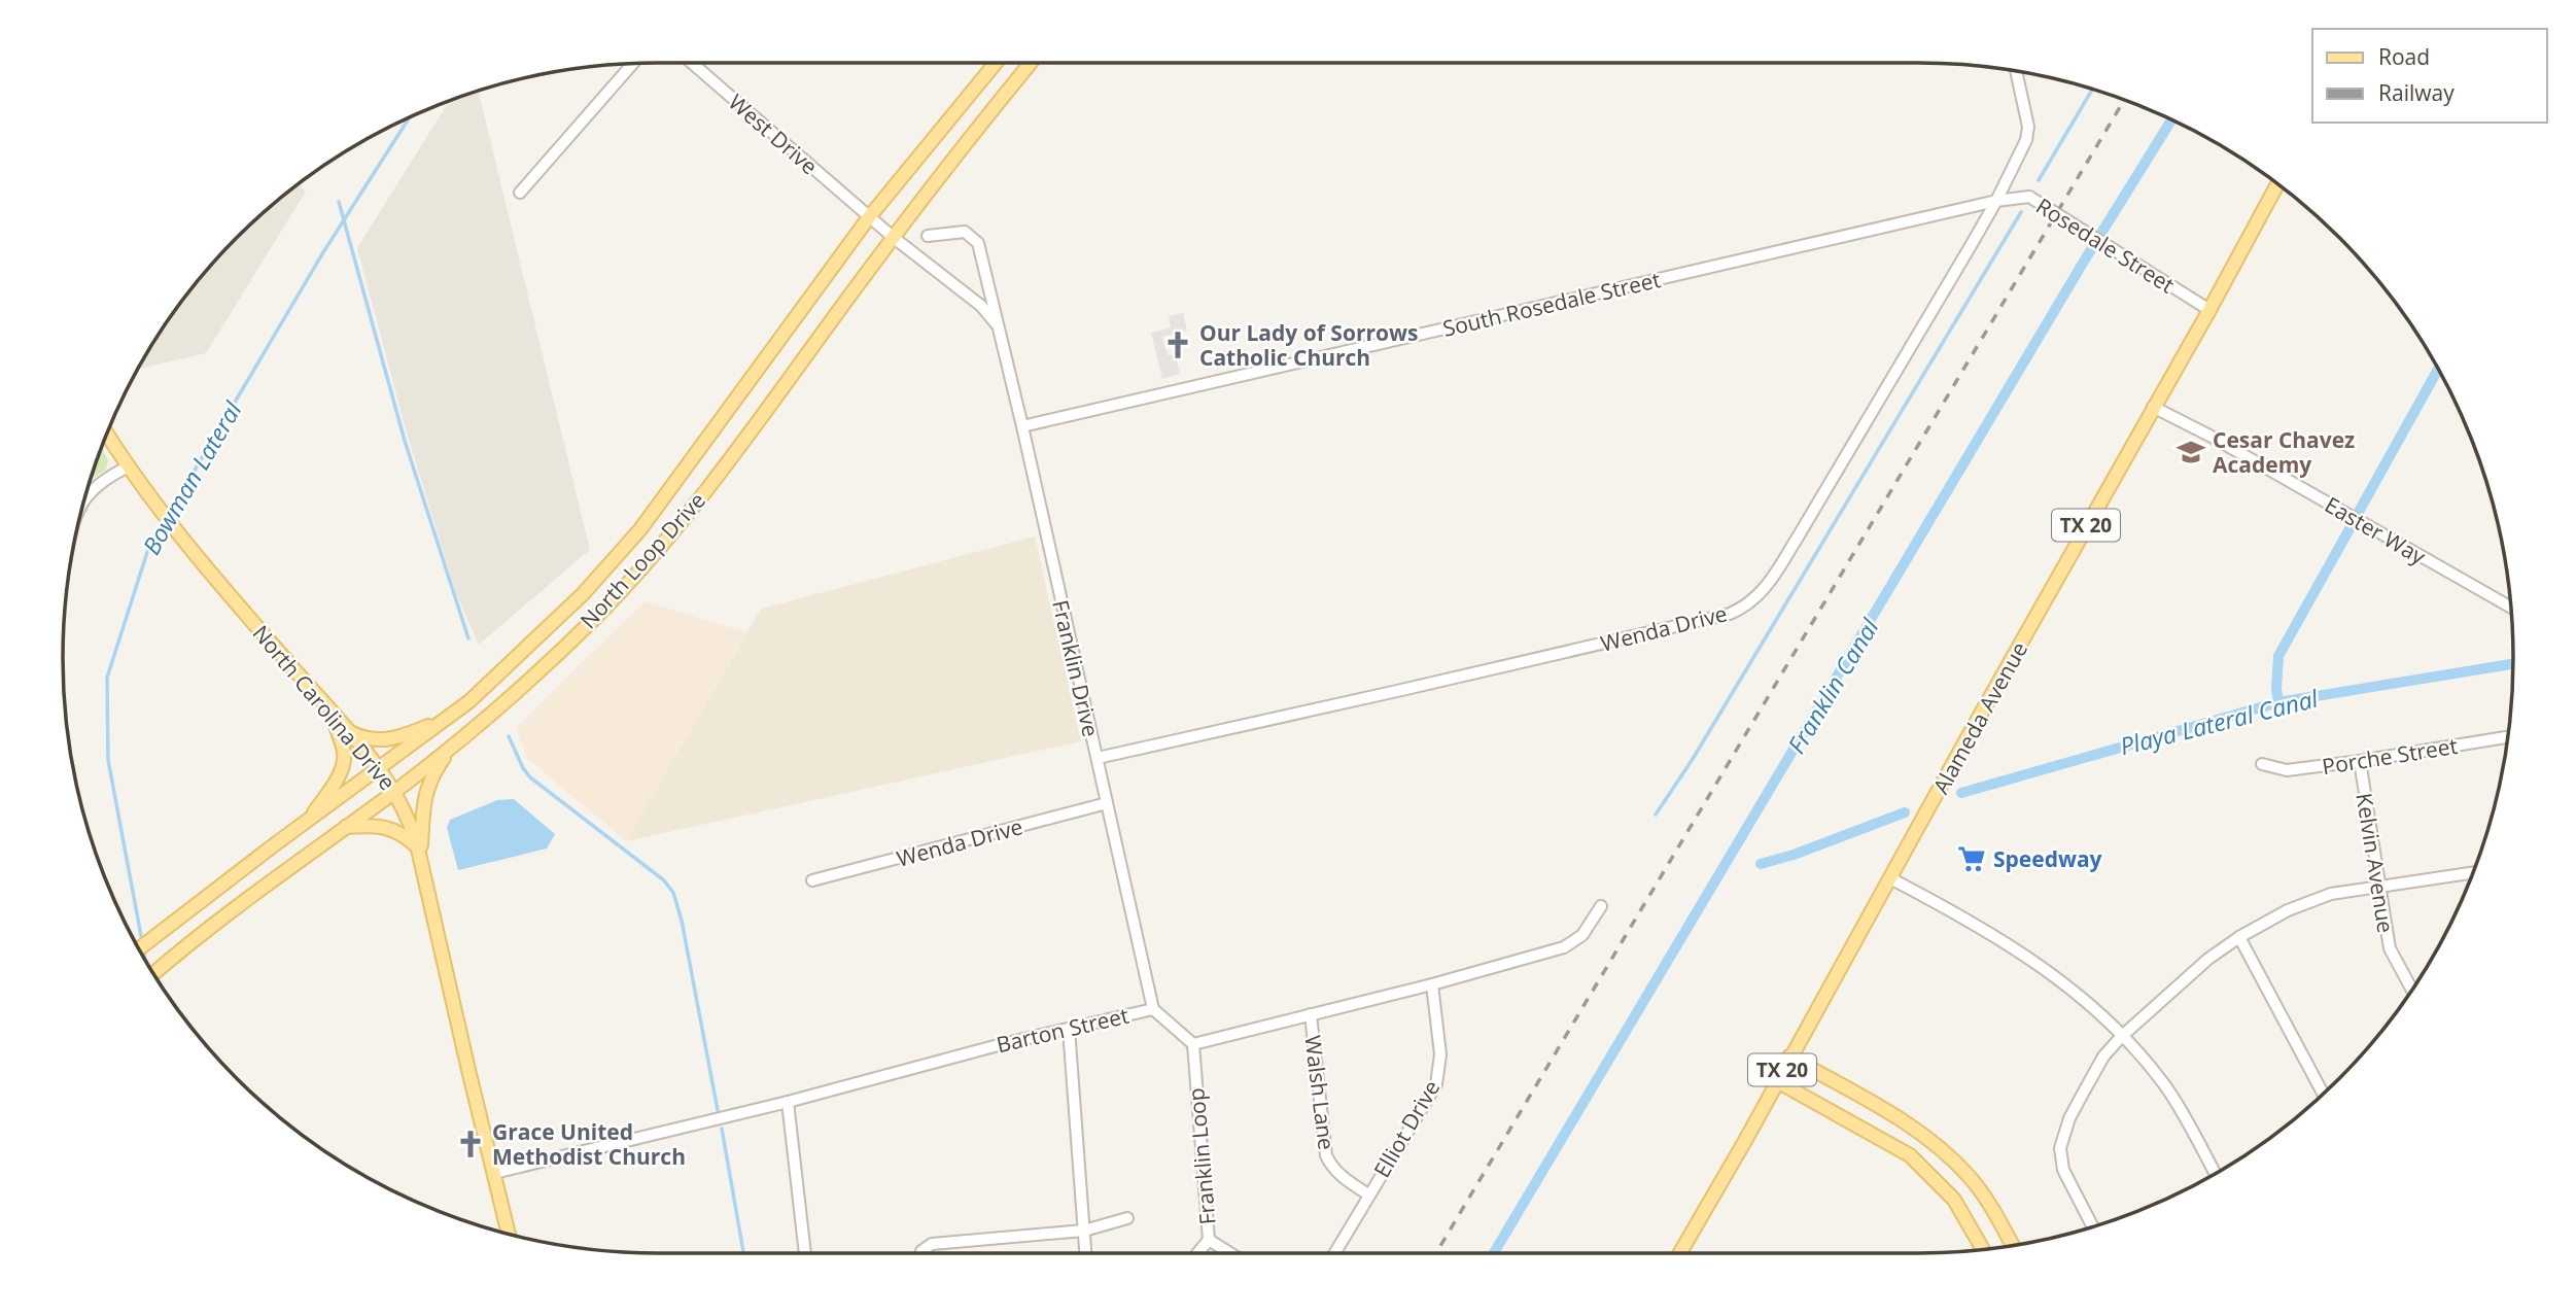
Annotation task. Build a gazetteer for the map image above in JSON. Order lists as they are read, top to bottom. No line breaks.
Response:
{"streets":{"main road":["TX 20","North Loop Drive","North Carolina Drive","Alameda Avenue"],"street":["West Drive","Rosedale Street","South Rosedale Street","Easter Way","Wenda Drive","Franklin Drive","Porche Street","Kelvin Avenue","Barton Street","Walsh Lane","Elliot Drive","Franklin Loop"]},"crossings":[["West Drive","North Loop Drive"],["West Drive","Franklin Drive"],["Rosedale Street","South Rosedale Street"],["Rosedale Street","Wenda Drive"],["Rosedale Street","Alameda Avenue"],["South Rosedale Street","Wenda Drive"],["South Rosedale Street","Franklin Drive"],["Easter Way","Alameda Avenue"],["North Loop Drive","Franklin Drive"],["North Loop Drive","North Carolina Drive"],["Wenda Drive","Franklin Drive"],["Franklin Drive","Barton Street"],["North Carolina Drive","Barton Street"],["Porche Street","Kelvin Avenue"],["Barton Street","Franklin Loop"],["Walsh Lane","Elliot Drive"]],"water":["Bowman Lateral","Franklin Canal","Playa Lateral Canal"],"places":{"church":["Our Lady of Sorrows Catholic Church","Grace United Methodist Church"],"school or university":["Cesar Chavez Academy"],"supermarket":["Speedway"]},"legend":["Road","Railway"]}
